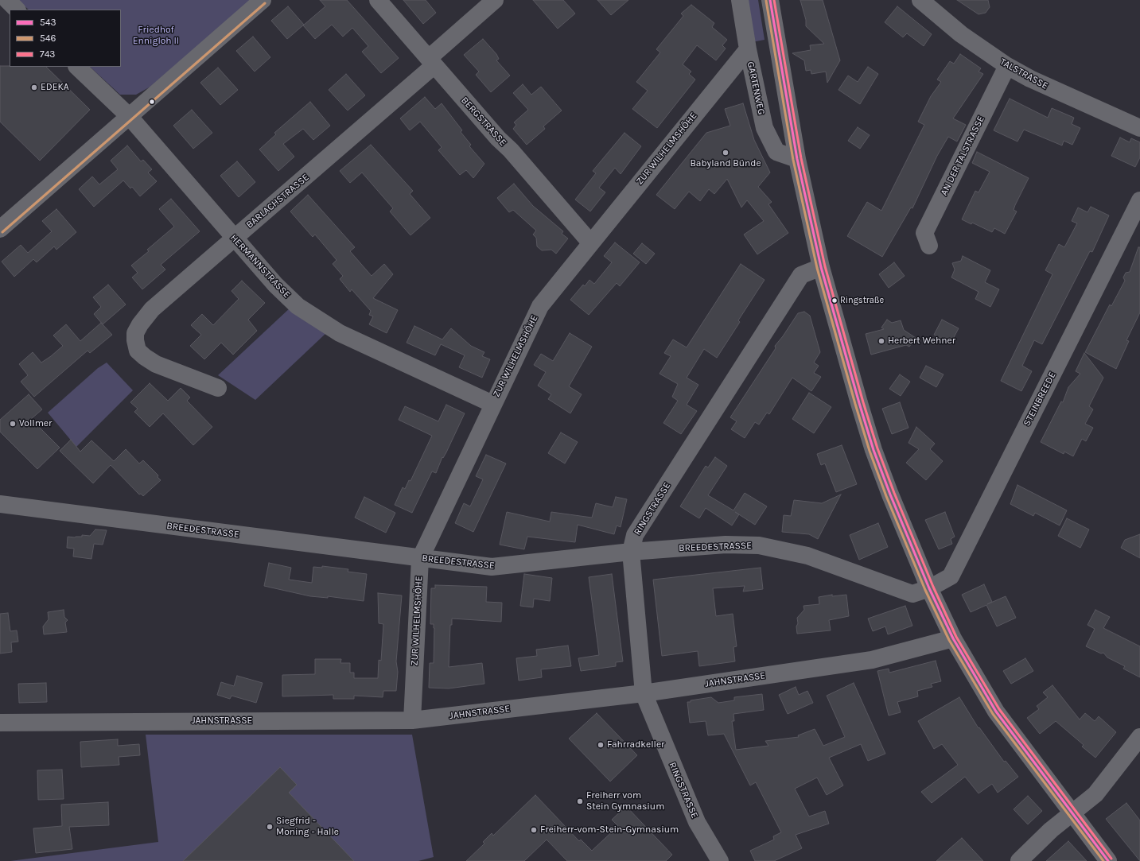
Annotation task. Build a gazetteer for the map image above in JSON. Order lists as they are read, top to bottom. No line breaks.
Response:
{"streets":{"street":["TALSTRASSE","GARTENWEG","BERGSTRASSE","ZUR WILHELMSHÖHE","AN DER TALSTRASSE","BARLACHSTRASSE","HERMANNSTRASSE","STEINBREEDE","RINGSTRASSE","BREEDESTRASSE","JAHNSTRASSE"]},"crossings":[["TALSTRASSE","AN DER TALSTRASSE"],["GARTENWEG","ZUR WILHELMSHÖHE"],["BERGSTRASSE","ZUR WILHELMSHÖHE"],["BERGSTRASSE","BARLACHSTRASSE"],["ZUR WILHELMSHÖHE","HERMANNSTRASSE"],["ZUR WILHELMSHÖHE","BREEDESTRASSE"],["ZUR WILHELMSHÖHE","JAHNSTRASSE"],["BARLACHSTRASSE","HERMANNSTRASSE"],["STEINBREEDE","BREEDESTRASSE"],["RINGSTRASSE","BREEDESTRASSE"],["RINGSTRASSE","JAHNSTRASSE"]],"parks":["Friedhof Ennigloh II"],"places":["EDEKA","Babyland Bünde","Ringstraße","Herbert Wehner","Vollmer","Fahrradkeller","Freiherr vom Stein Gymnasium","Siegfrid - Moning - Halle","Freiherr-vom-Stein-Gymnasium"],"lines":["transit line 543","transit line 743","transit line 546"],"legend":["543","546","743"]}
